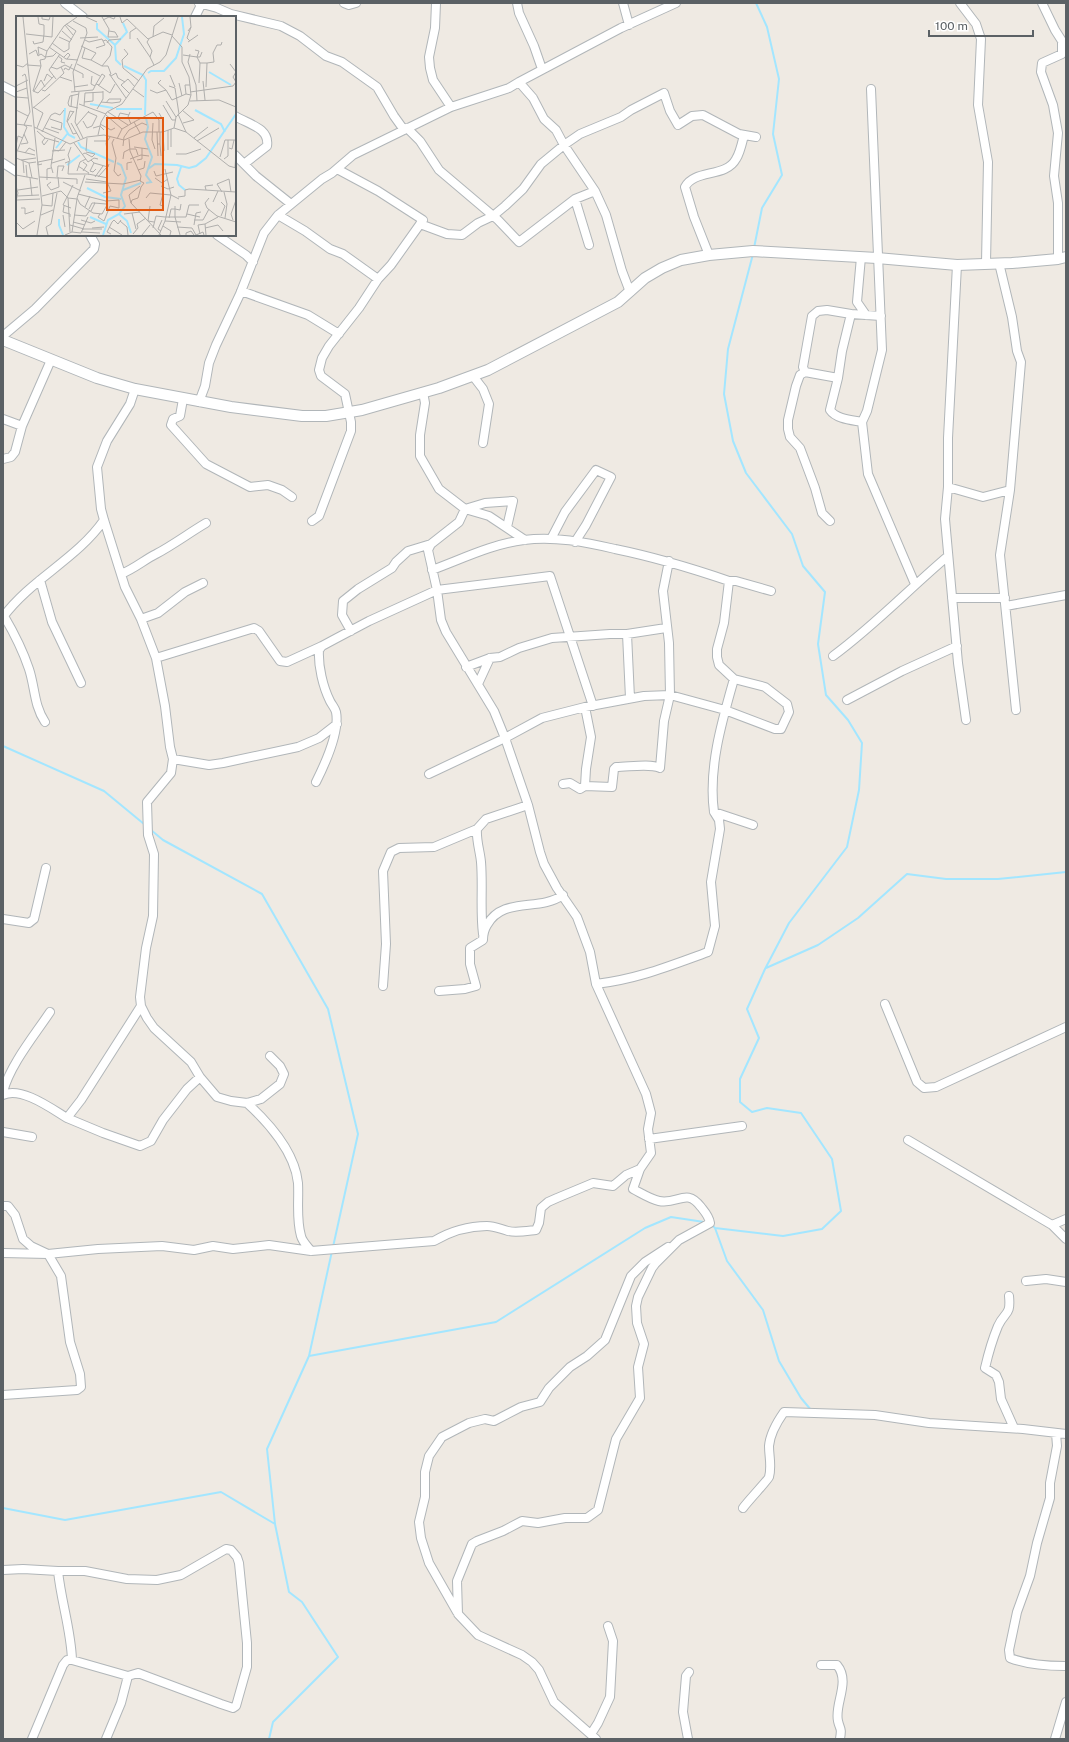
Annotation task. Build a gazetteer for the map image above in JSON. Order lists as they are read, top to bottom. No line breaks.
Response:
{"scale_bar":"100 m"}
